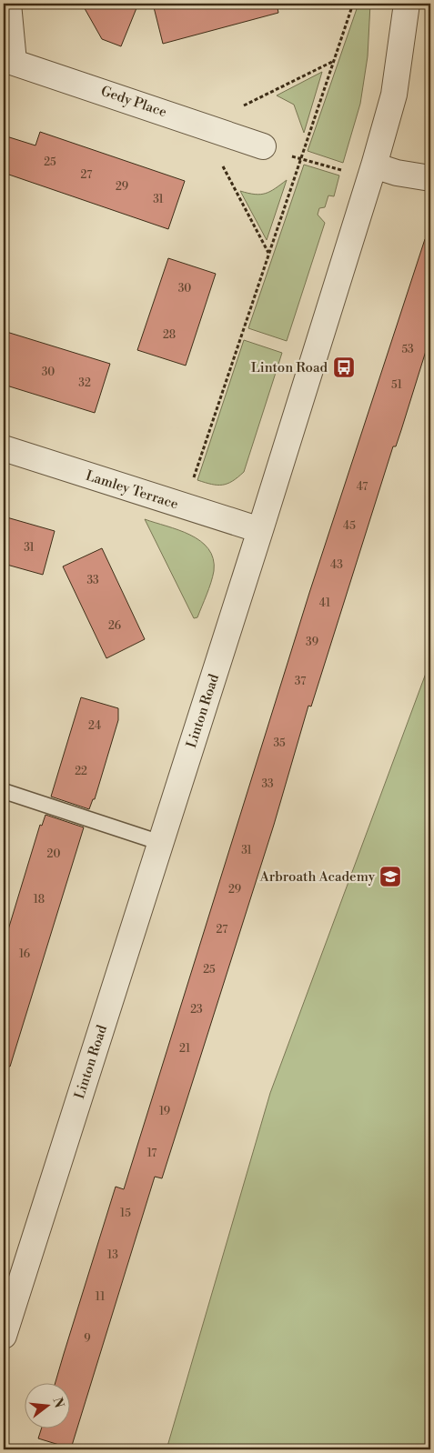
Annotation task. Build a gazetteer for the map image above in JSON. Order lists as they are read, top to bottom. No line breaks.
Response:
{"streets":{"street":["Gedy Place","Lamley Terrace","Linton Road"]},"crossings":[["Lamley Terrace","Linton Road"]],"places":{"bus stop":["Linton Road"],"school or university":["Arbroath Academy"]},"house_numbers":["25","27","29","31","30","28","53","30","32","51","47","45","31","43","33","41","26","39","37","24","35","22","33","31","20","29","18","27","16","25","23","21","19","17","15","13","11","9"],"north":"right"}
